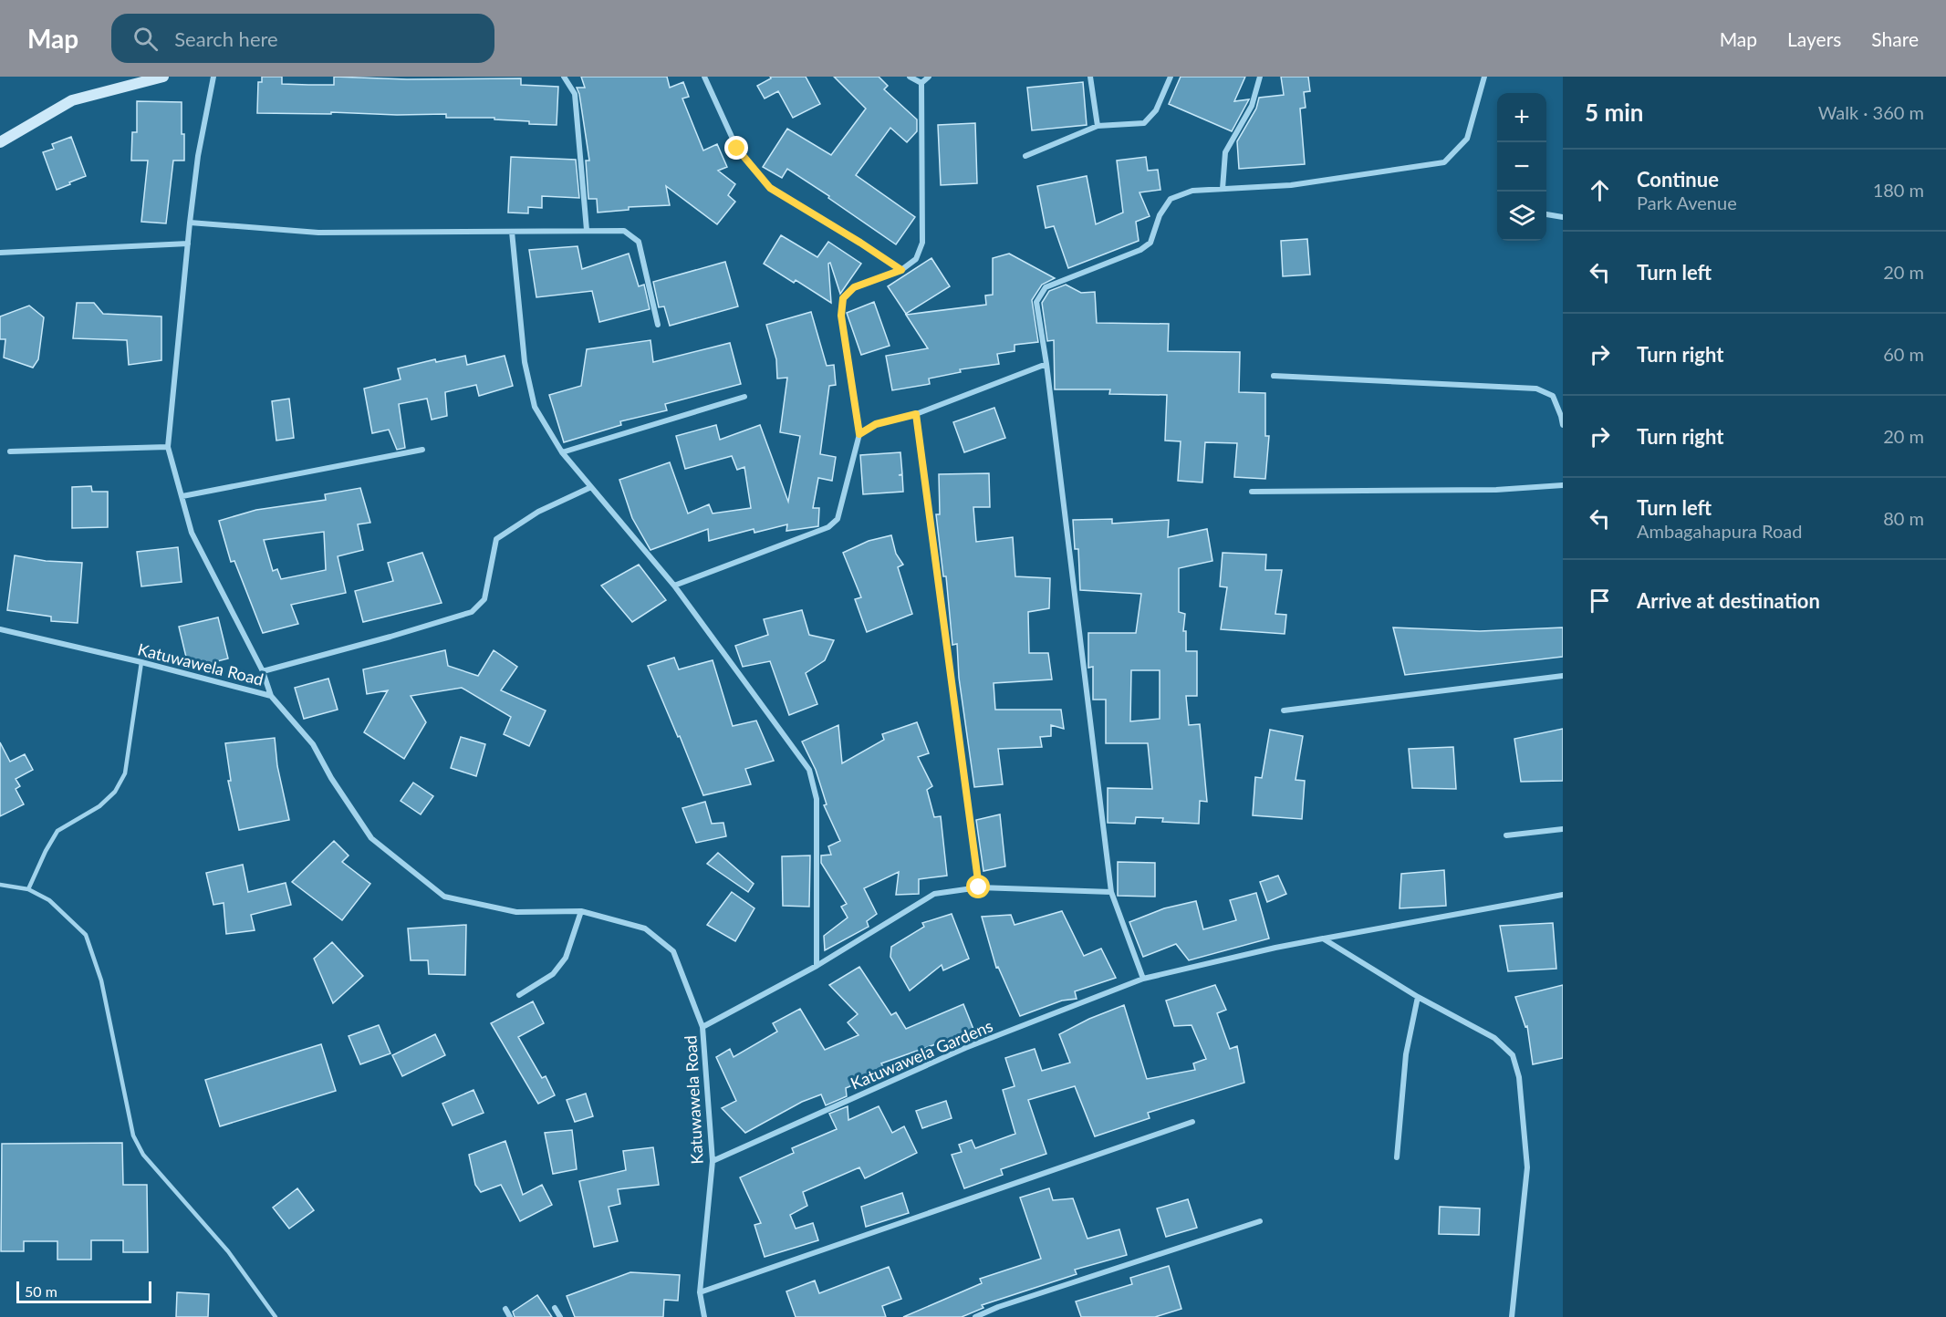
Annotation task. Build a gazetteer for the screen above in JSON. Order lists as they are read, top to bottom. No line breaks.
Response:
{"streets":{"street":["Katuwawela Road","Katuwawela Gardens"]},"crossings":[["Katuwawela Road","Katuwawela Gardens"]],"scale_bar":"50 m","page":{"header":"Map","search":"Search here","nav":["Map","Layers","Share"],"heading":["5 min","Walk · 360 m"],"map_buttons":["+","−"],"list":[["Continue","Park Avenue","180 m"],["Turn left","20 m"],["Turn right","60 m"],["Turn right","20 m"],["Turn left","Ambagahapura Road","80 m"],"Arrive at destination"],"scale":"50 m"}}
